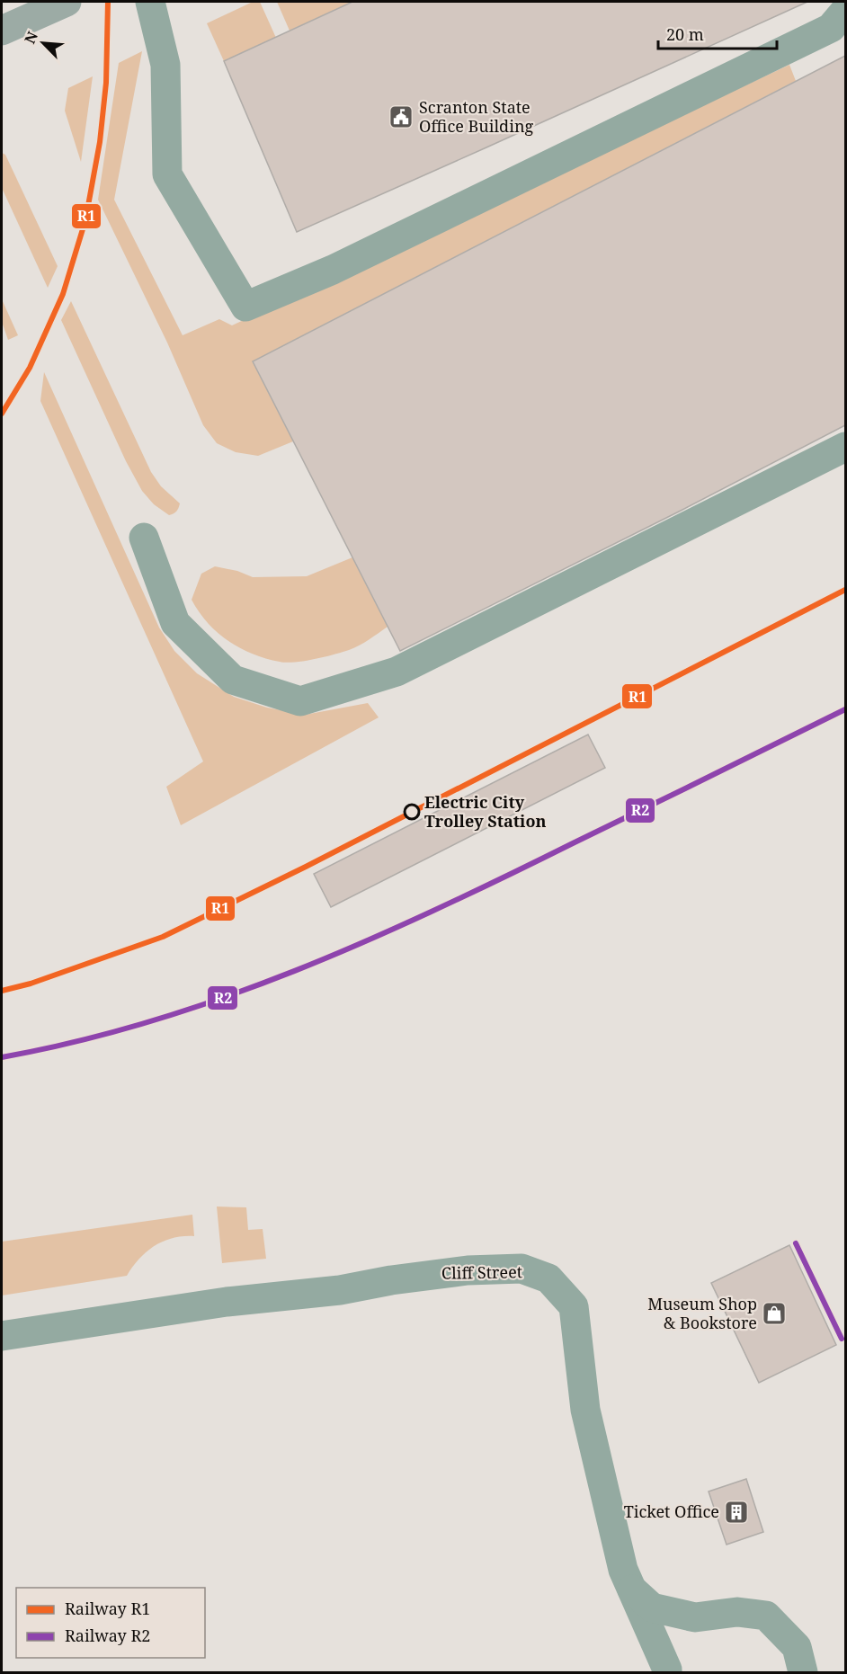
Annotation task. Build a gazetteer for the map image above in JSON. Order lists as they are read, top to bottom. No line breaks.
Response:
{"streets":{"lane":["Cliff Street"]},"places":{"public building":["Scranton State Office Building"],"other":["Electric City Trolley Station"],"shop":["Museum Shop & Bookstore"],"building":["Ticket Office"]},"lines":["rail line R1","rail line R2"],"legend":["Railway R1","Railway R2"],"scale_bar":"20 m","north":"top left"}
